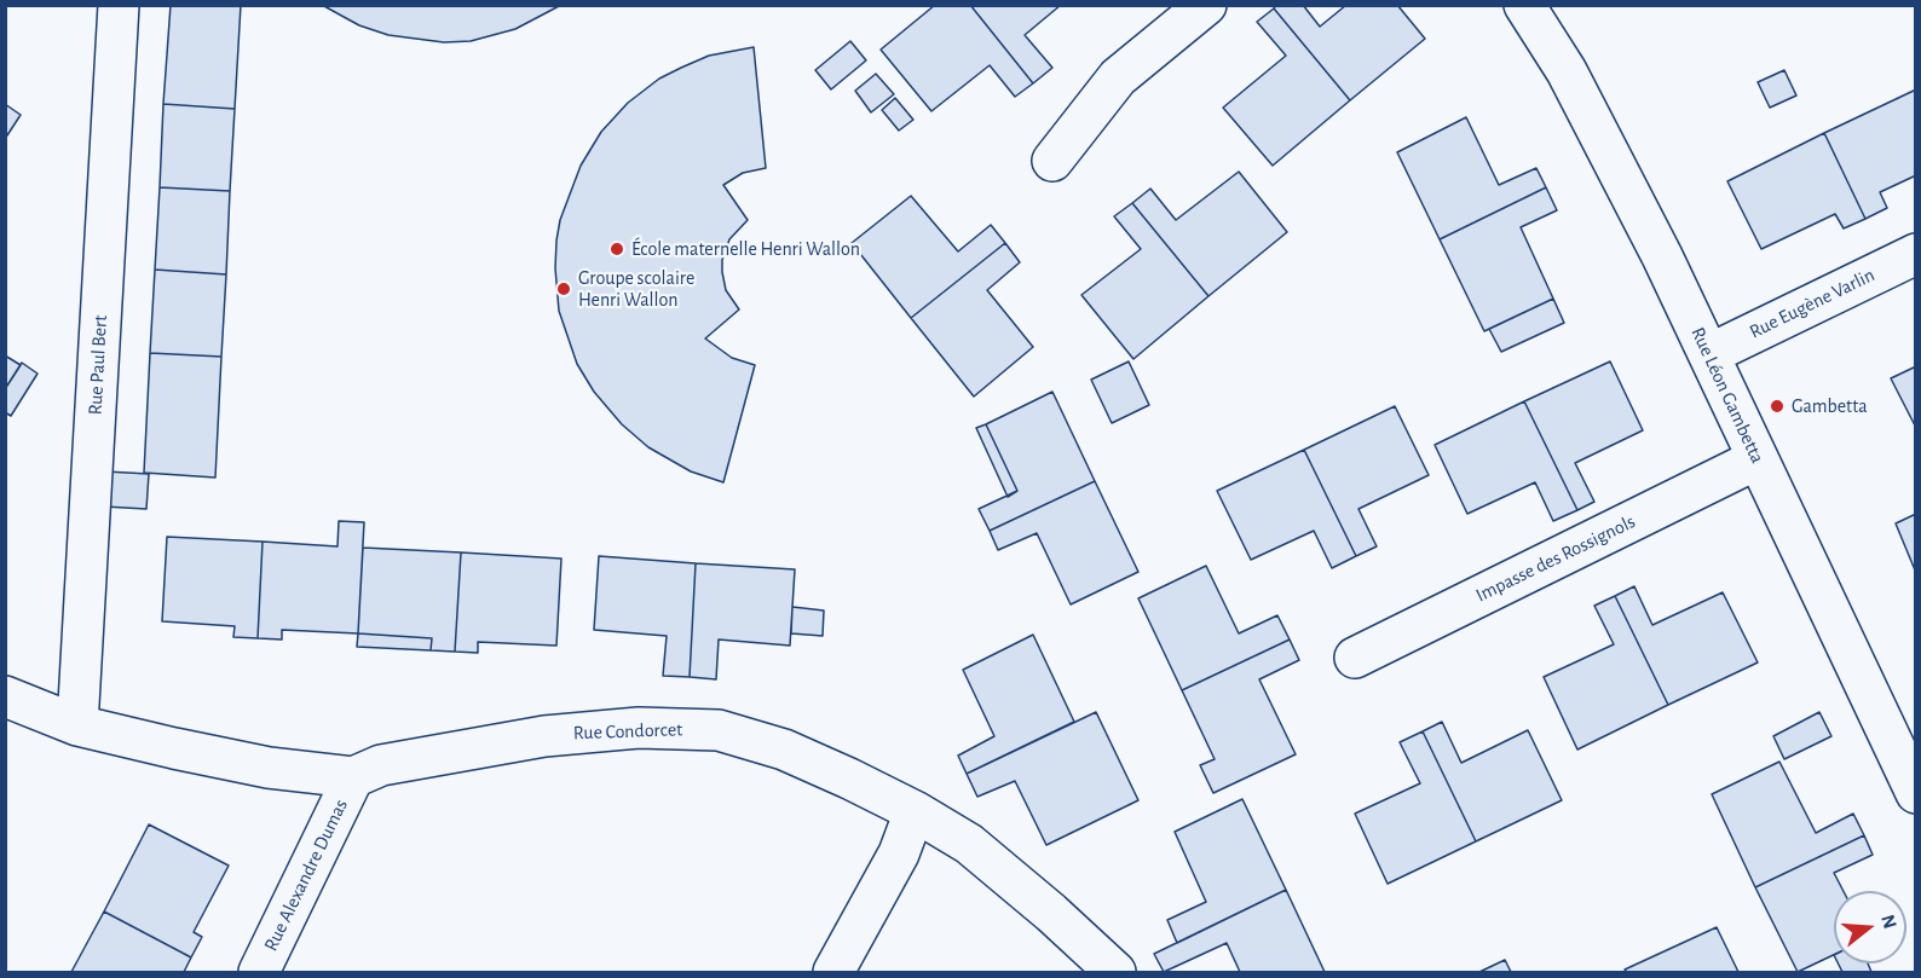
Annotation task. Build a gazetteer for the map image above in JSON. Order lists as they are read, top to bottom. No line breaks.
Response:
{"streets":{"street":["Rue Eugène Varlin","Rue Paul Bert","Rue Léon Gambetta","Impasse des Rossignols","Rue Condorcet","Rue Alexandre Dumas"]},"crossings":[["Rue Eugène Varlin","Rue Léon Gambetta"],["Rue Paul Bert","Rue Condorcet"],["Rue Léon Gambetta","Impasse des Rossignols"],["Rue Condorcet","Rue Alexandre Dumas"]],"places":["École maternelle Henri Wallon","Groupe scolaire Henri Wallon","Gambetta"],"north":"right"}
